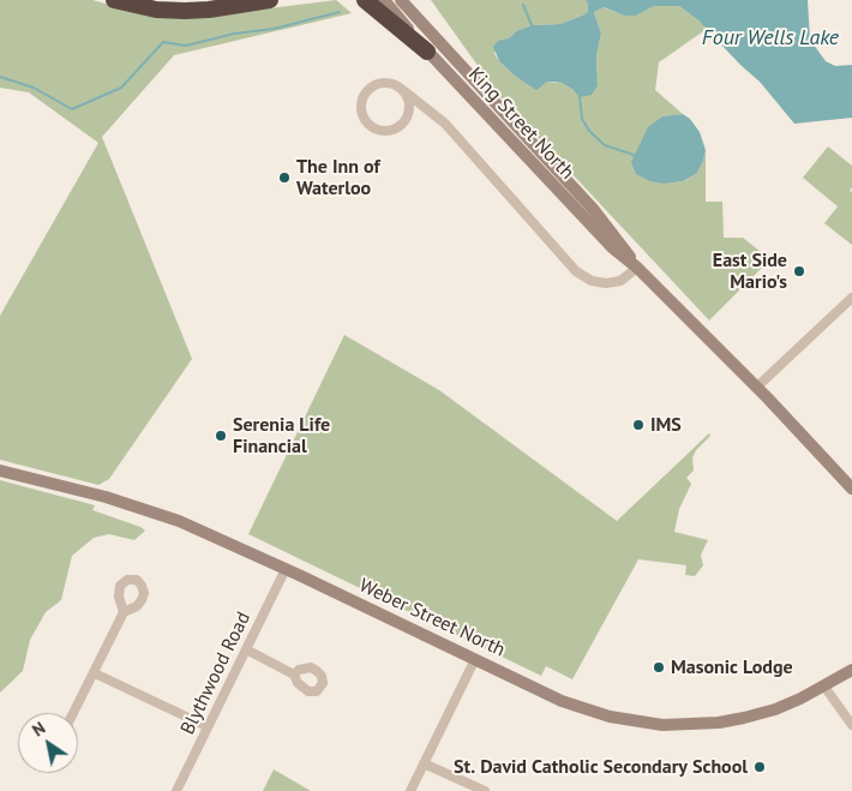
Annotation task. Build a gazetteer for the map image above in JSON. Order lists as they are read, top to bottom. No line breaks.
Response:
{"streets":{"main road":["King Street North","Weber Street North"],"street":["Blythwood Road"]},"crossings":[["Weber Street North","Blythwood Road"]],"water":["Four Wells Lake"],"places":["The Inn of Waterloo","East Side Mario's","IMS","Serenia Life Financial","Masonic Lodge","St. David Catholic Secondary School"],"north":"top left"}
